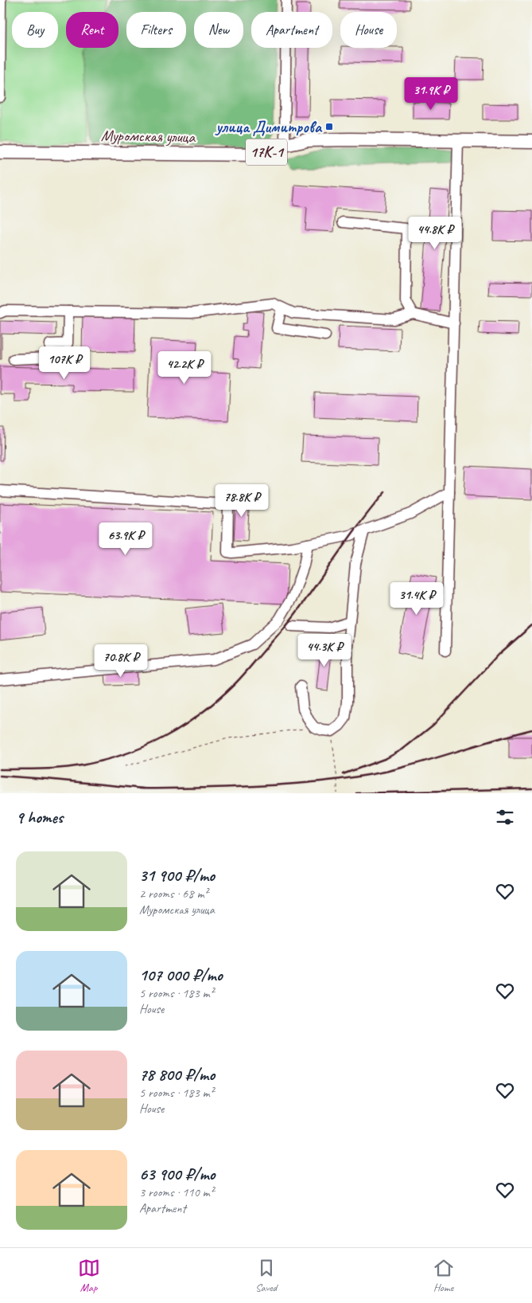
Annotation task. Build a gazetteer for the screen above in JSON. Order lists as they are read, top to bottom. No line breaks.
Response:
{"streets":{"main road":["Муромская улица","17К-1"]},"places":{"transit":["улица Димитрова"]},"page":{"chip":["Buy","Rent","Filters","New","Apartment","House"],"price":["31.9K ₽","44.8K ₽","107K ₽","42.2K ₽","78.8K ₽","63.9K ₽","31.4K ₽","44.3K ₽","70.8K ₽"],"heading":"9 homes","list":[{"name":"31 900 ₽/mo","note":"2 rooms · 68 m² · Муромская улица"},{"name":"107 000 ₽/mo","note":"5 rooms · 183 m² · House"},{"name":"78 800 ₽/mo","note":"5 rooms · 183 m² · House"},{"name":"63 900 ₽/mo","note":"3 rooms · 110 m² · Apartment"}],"tabs":["Map","Saved","Home"]}}
